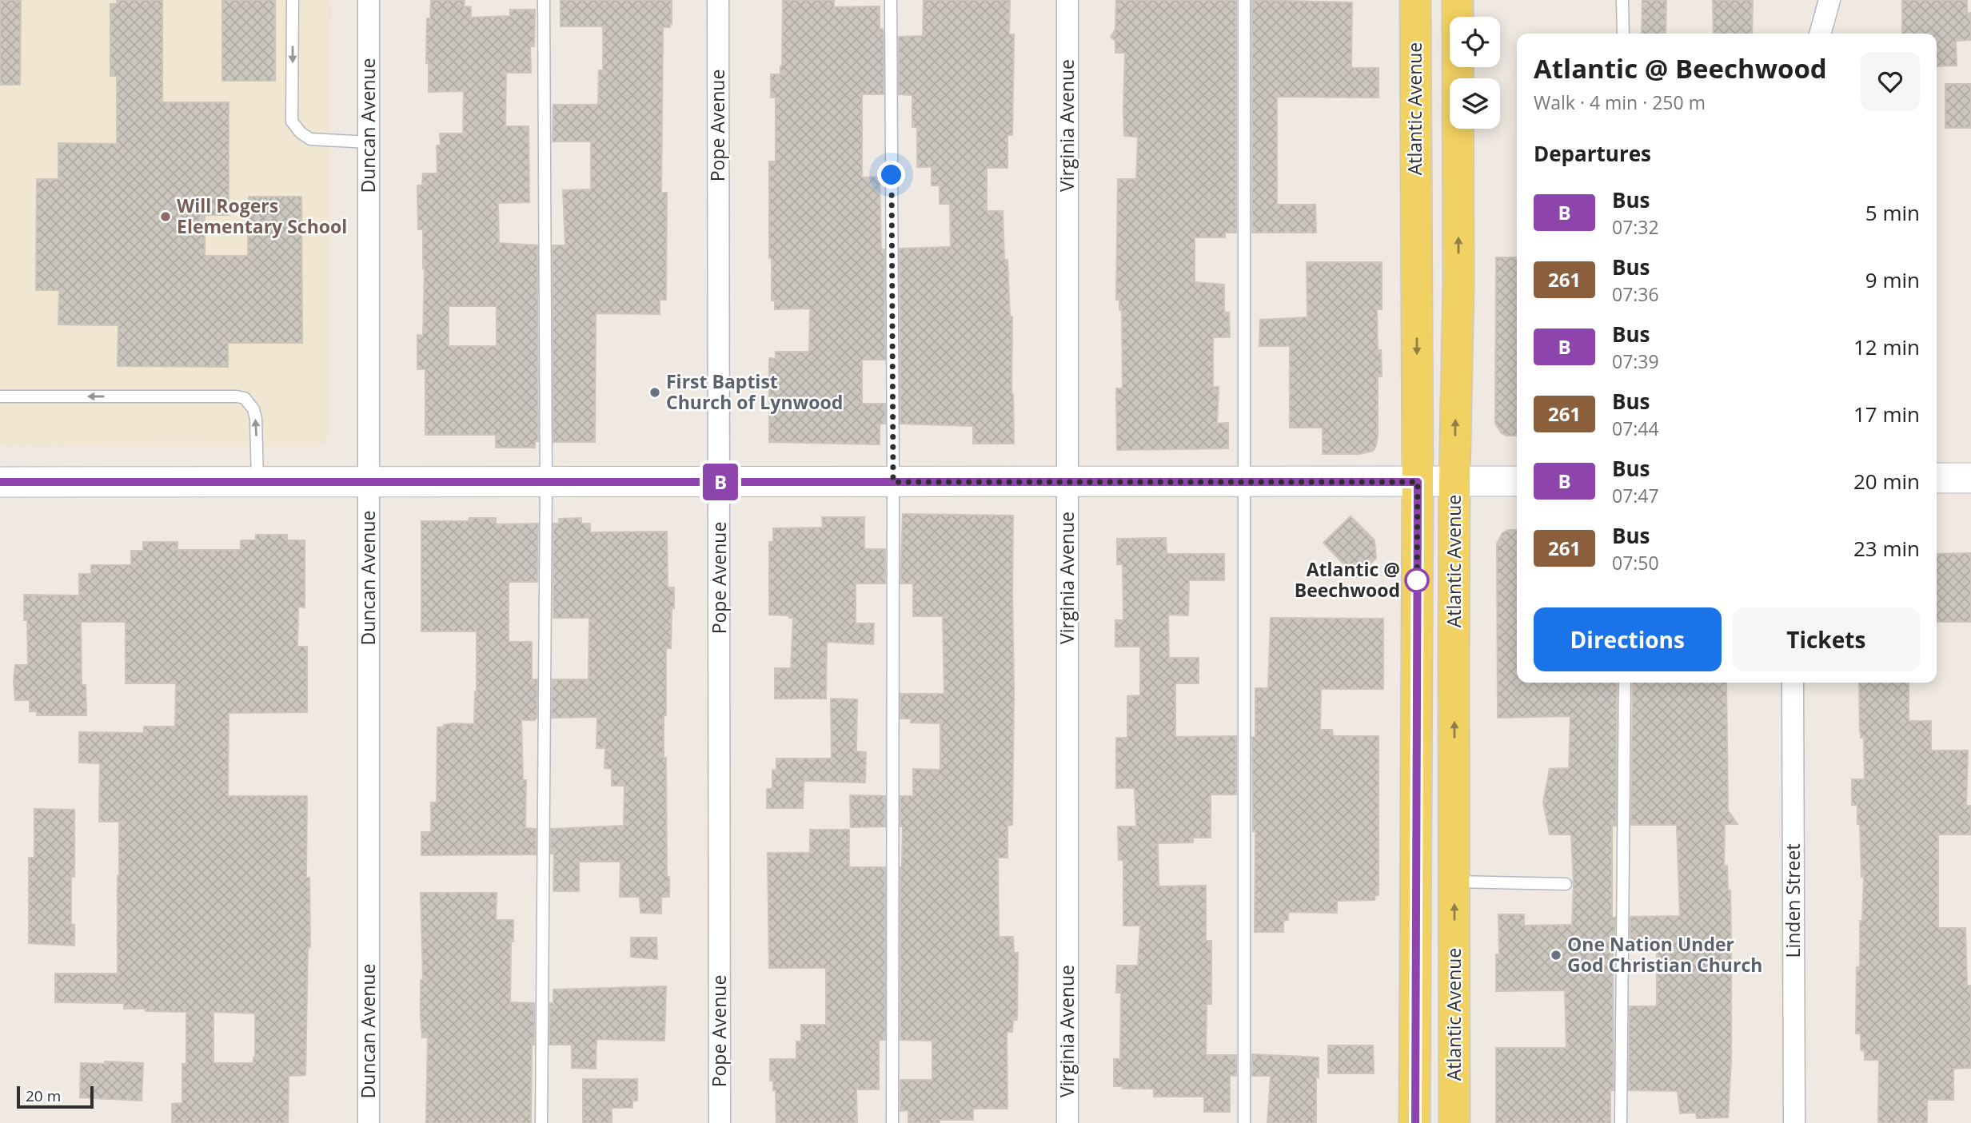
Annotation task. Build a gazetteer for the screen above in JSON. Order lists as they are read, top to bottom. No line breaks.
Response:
{"streets":{"main road":["Atlantic Avenue"],"street":["Duncan Avenue","Pope Avenue","Virginia Avenue","Linden Street"]},"places":["Will Rogers Elementary School","First Baptist Church of Lynwood","Atlantic @ Beechwood","One Nation Under God Christian Church"],"lines":["bus line B"],"scale_bar":"20 m","page":{"on_map":"B","heading":[["Atlantic @ Beechwood","Walk · 4 min · 250 m"],"Departures"],"list":[{"mark":"B","name":"Bus","note":"07:32","value":"5 min"},{"mark":"261","name":"Bus","note":"07:36","value":"9 min"},{"mark":"B","name":"Bus","note":"07:39","value":"12 min"},{"mark":"261","name":"Bus","note":"07:44","value":"17 min"},{"mark":"B","name":"Bus","note":"07:47","value":"20 min"},{"mark":"261","name":"Bus","note":"07:50","value":"23 min"}],"buttons":["Directions","Tickets"],"scale":"20 m"}}
